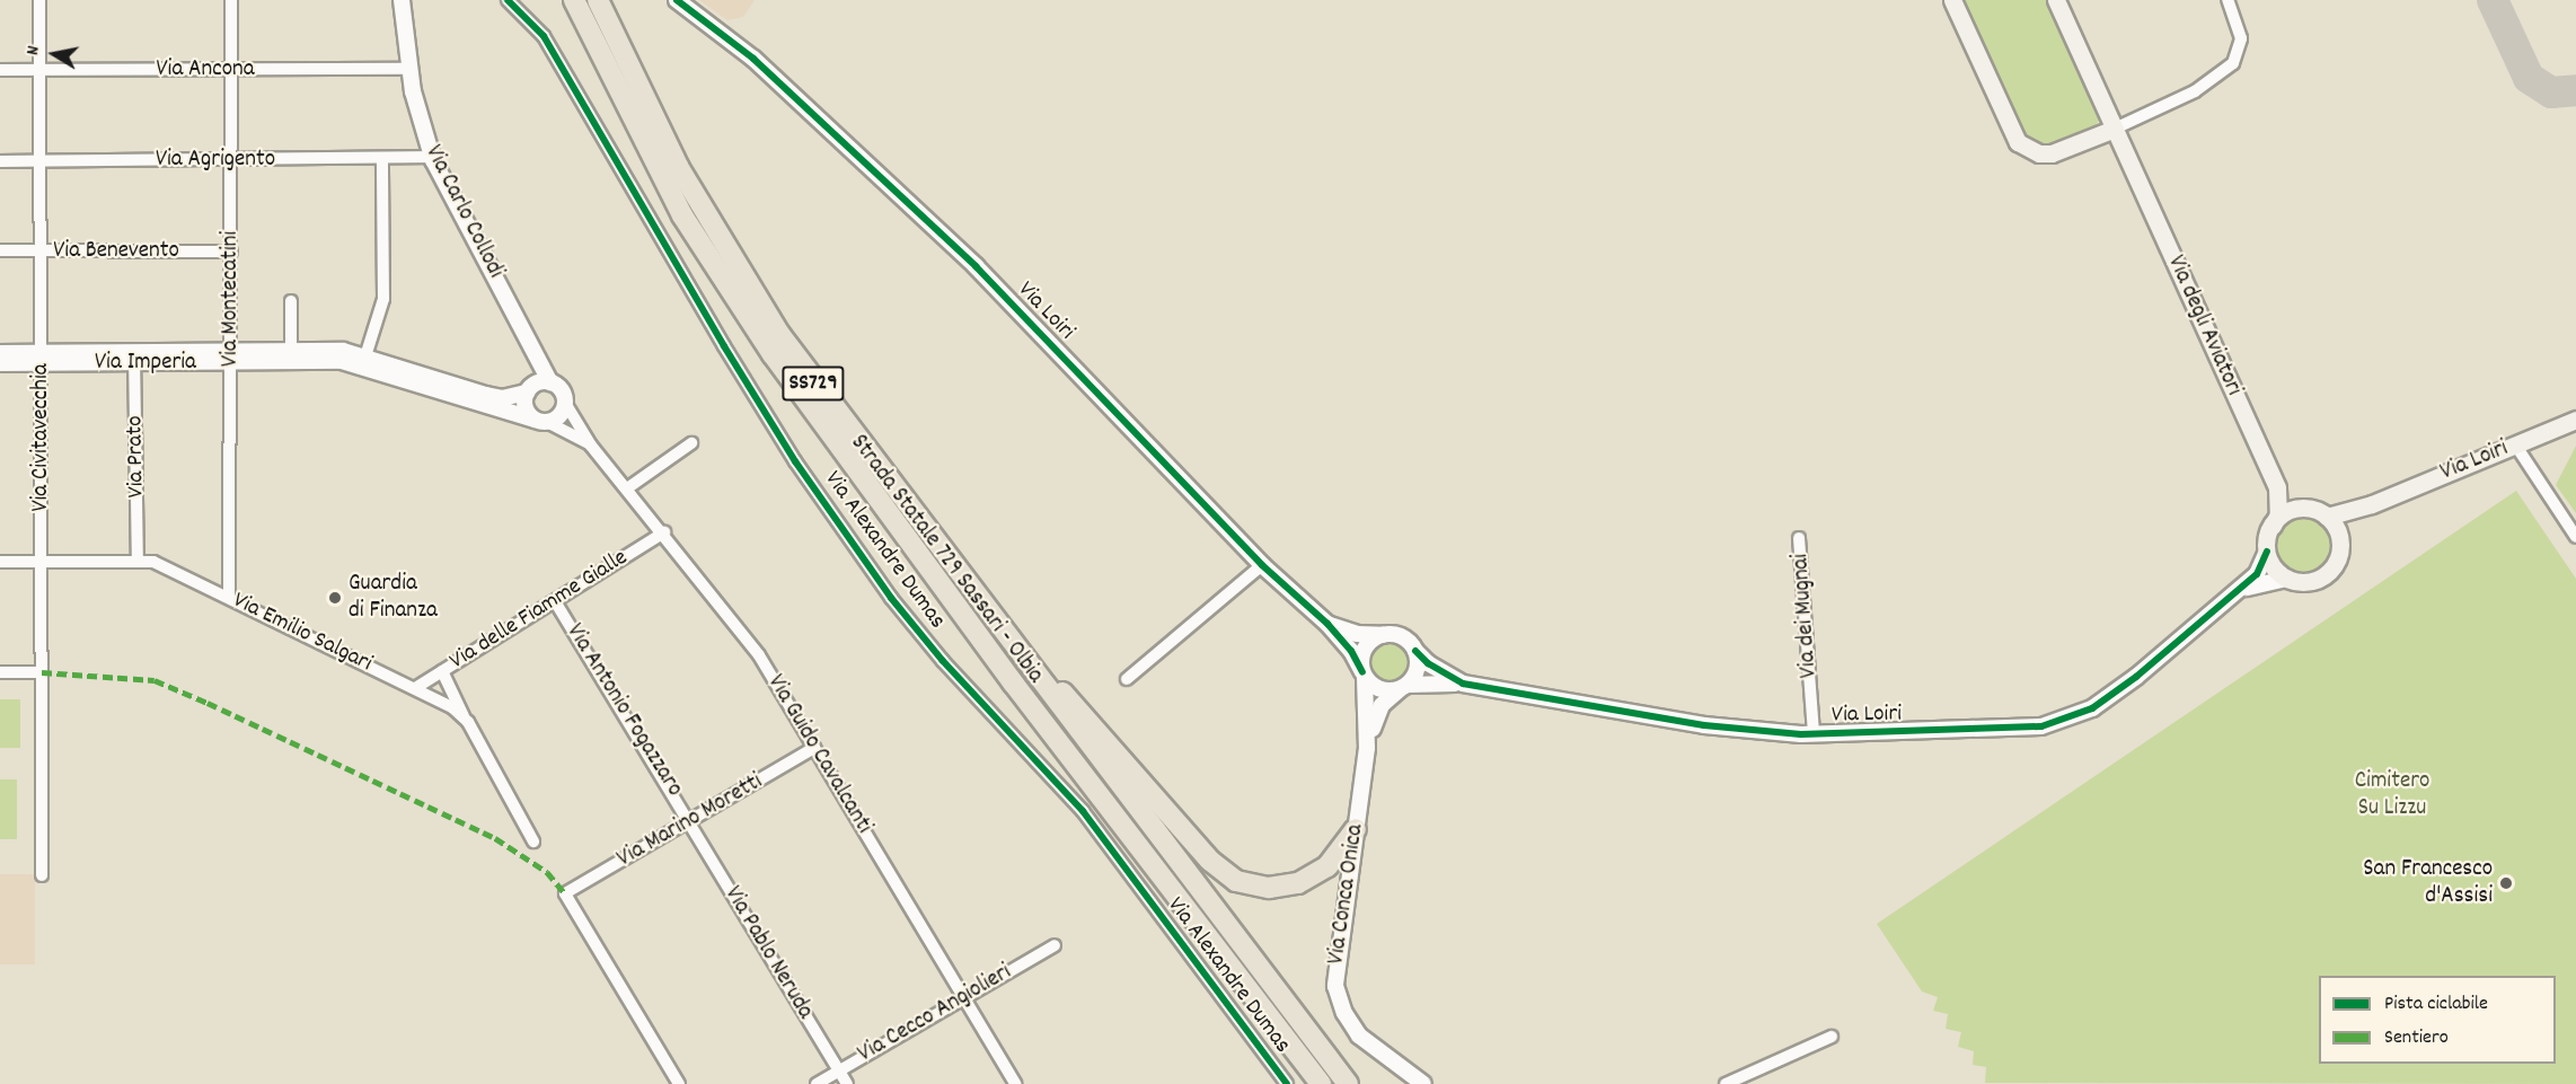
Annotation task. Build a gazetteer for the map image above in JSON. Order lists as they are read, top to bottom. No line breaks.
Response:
{"streets":{"highway":["SS729","Strada Statale 729 Sassari - Olbia"],"main road":["Via Loiri","Via degli Aviatori"],"street":["Via Ancona","Via Agrigento","Via Carlo Collodi","Via Benevento","Via Montecatini","Via Imperia","Via Civitavecchia","Via Prato","Via Alexandre Dumas","Via delle Fiamme Gialle","Via dei Mugnai","Via Emilio Salgari","Via Antonio Fogazzaro","Via Guido Cavalcanti","Via Marino Moretti","Via Conca Onica","Via Pablo Neruda","Via Cecco Angiolieri"]},"crossings":[["Via Ancona","Via Carlo Collodi"],["Via Ancona","Via Montecatini"],["Via Ancona","Via Civitavecchia"],["Via Agrigento","Via Carlo Collodi"],["Via Agrigento","Via Montecatini"],["Via Agrigento","Via Civitavecchia"],["Via Carlo Collodi","Via Imperia"],["Via Carlo Collodi","Via Guido Cavalcanti"],["Via Benevento","Via Montecatini"],["Via Benevento","Via Civitavecchia"],["Via Montecatini","Via Imperia"],["Via Montecatini","Via Emilio Salgari"],["Via Loiri","Via degli Aviatori"],["Via Loiri","Via dei Mugnai"],["Via Loiri","Via Conca Onica"],["Via Imperia","Via Civitavecchia"],["Via Imperia","Via Prato"],["Via Imperia","Via Guido Cavalcanti"],["Via Civitavecchia","Via Emilio Salgari"],["Via Prato","Via Emilio Salgari"],["Via delle Fiamme Gialle","Via Emilio Salgari"],["Via delle Fiamme Gialle","Via Antonio Fogazzaro"],["Via delle Fiamme Gialle","Via Guido Cavalcanti"],["Via Antonio Fogazzaro","Via Marino Moretti"],["Via Antonio Fogazzaro","Via Pablo Neruda"],["Via Guido Cavalcanti","Via Marino Moretti"],["Via Guido Cavalcanti","Via Cecco Angiolieri"],["Via Marino Moretti","Via Pablo Neruda"],["Via Pablo Neruda","Via Cecco Angiolieri"]],"parks":["Cimitero Su Lizzu"],"places":["Guardia di Finanza","San Francesco d'Assisi"],"legend":["Pista ciclabile","Sentiero"],"north":"left"}
